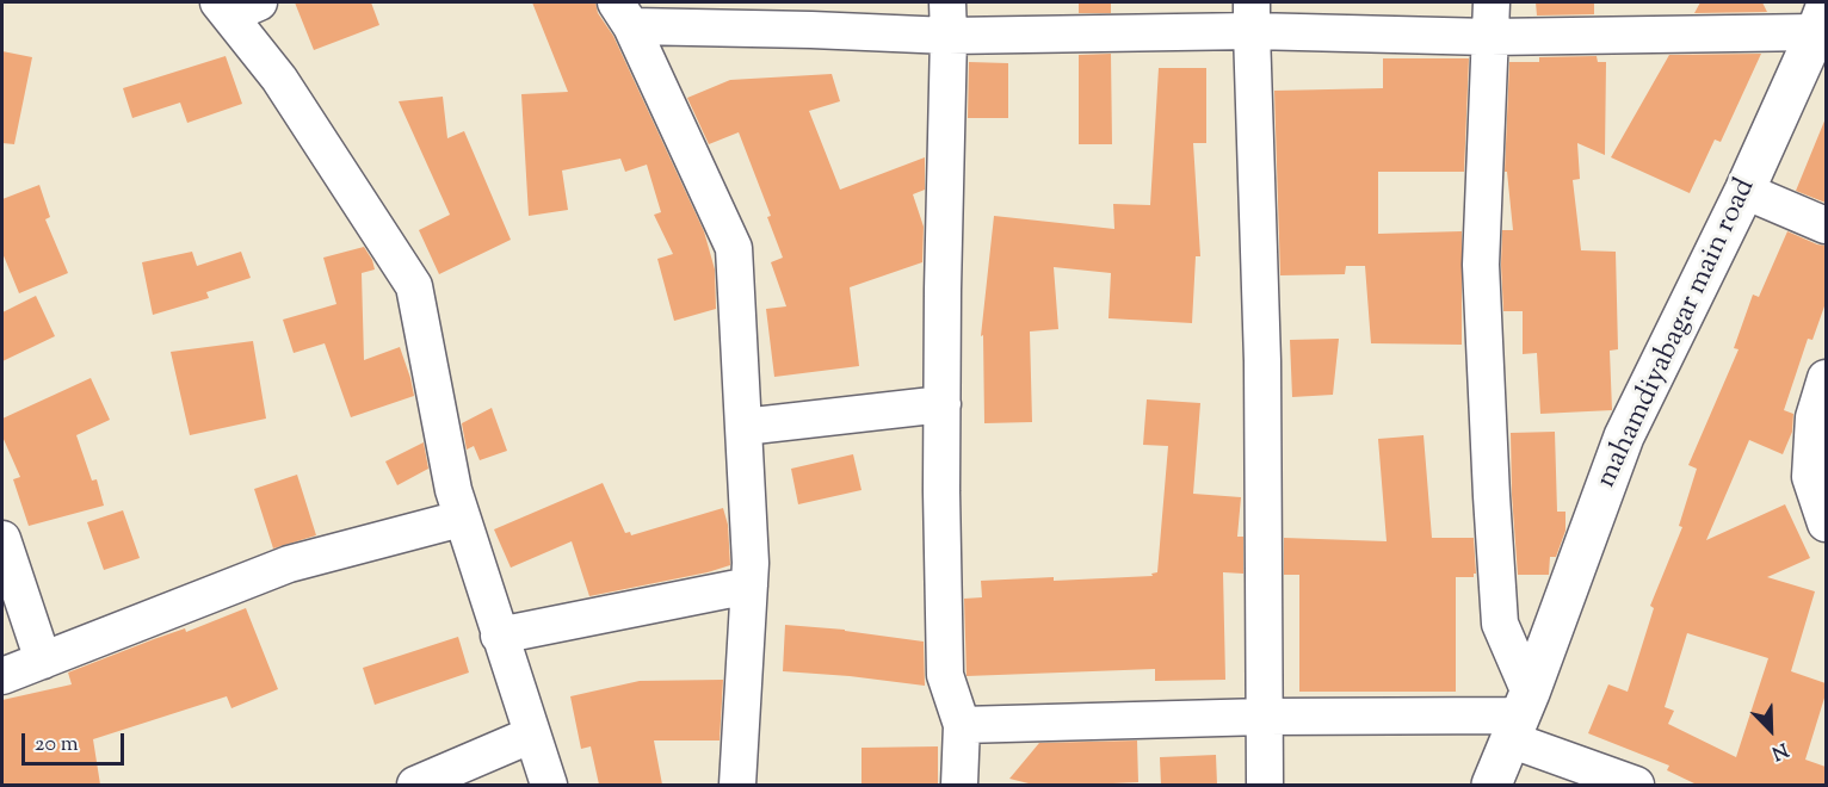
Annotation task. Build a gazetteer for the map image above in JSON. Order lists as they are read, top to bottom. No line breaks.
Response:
{"streets":{"main road":["mahamdiyabagar main road"]},"scale_bar":"20 m","north":"bottom right"}
